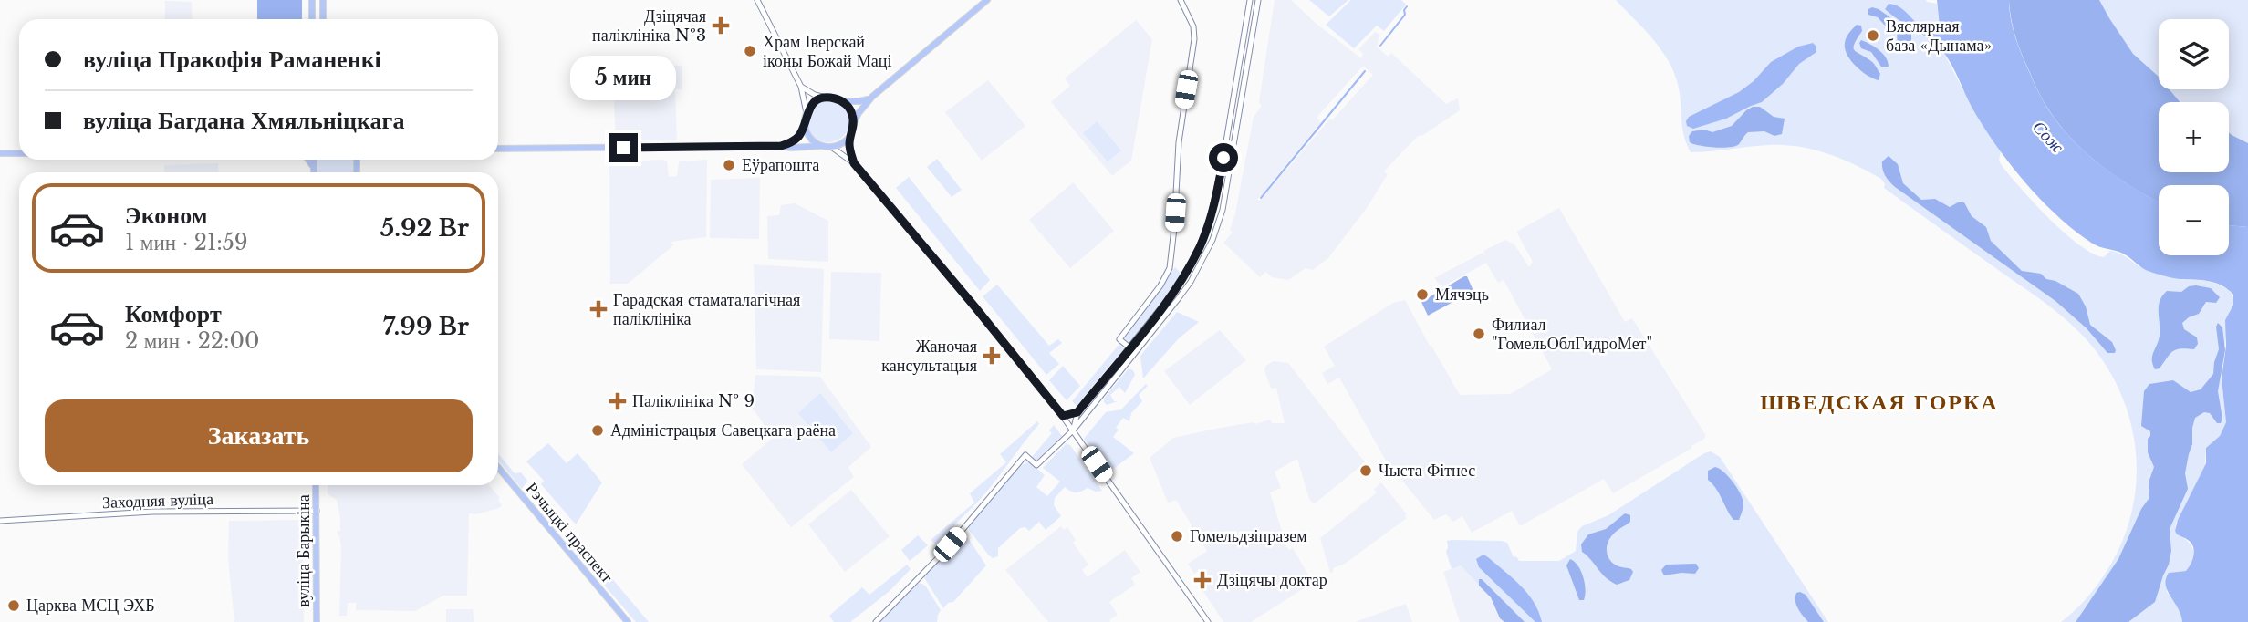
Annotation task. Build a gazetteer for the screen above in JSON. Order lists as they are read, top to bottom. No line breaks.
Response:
{"streets":{"main road":["Рэчыцкі праспект","вуліца Барыкіна"],"street":["Заходняя вуліца"]},"crossings":[["Заходняя вуліца","вуліца Барыкіна"]],"districts":["ШВЕДСКАЯ ГОРКА"],"water":["Сож"],"places":{"health":["Дзіцячая паліклініка №3","Гарадская стаматалагічная паліклініка","Жаночая кансультацыя","Паліклініка № 9","Дзіцячы доктар"],"other":["Вяслярная база «Дынама»","Храм Іверскай іконы Божай Маці","Еўрапошта","Мячэць","Филиал \"ГомельОблГидроМет\"","Адміністрацыя Савецкага раёна","Чыста Фітнес","Гомельдзіпразем","Царква МСЦ ЭХБ"]},"page":{"map_buttons":["+","−"],"banner":["вуліца Пракофія Раманенкі","вуліца Багдана Хмяльніцкага"],"bubble":"5 мин","list":[{"name":"Эконом","note":"1 мин · 21:59","value":"5.92 Br"},{"name":"Комфорт","note":"2 мин · 22:00","value":"7.99 Br"}],"buttons":"Заказать"}}
